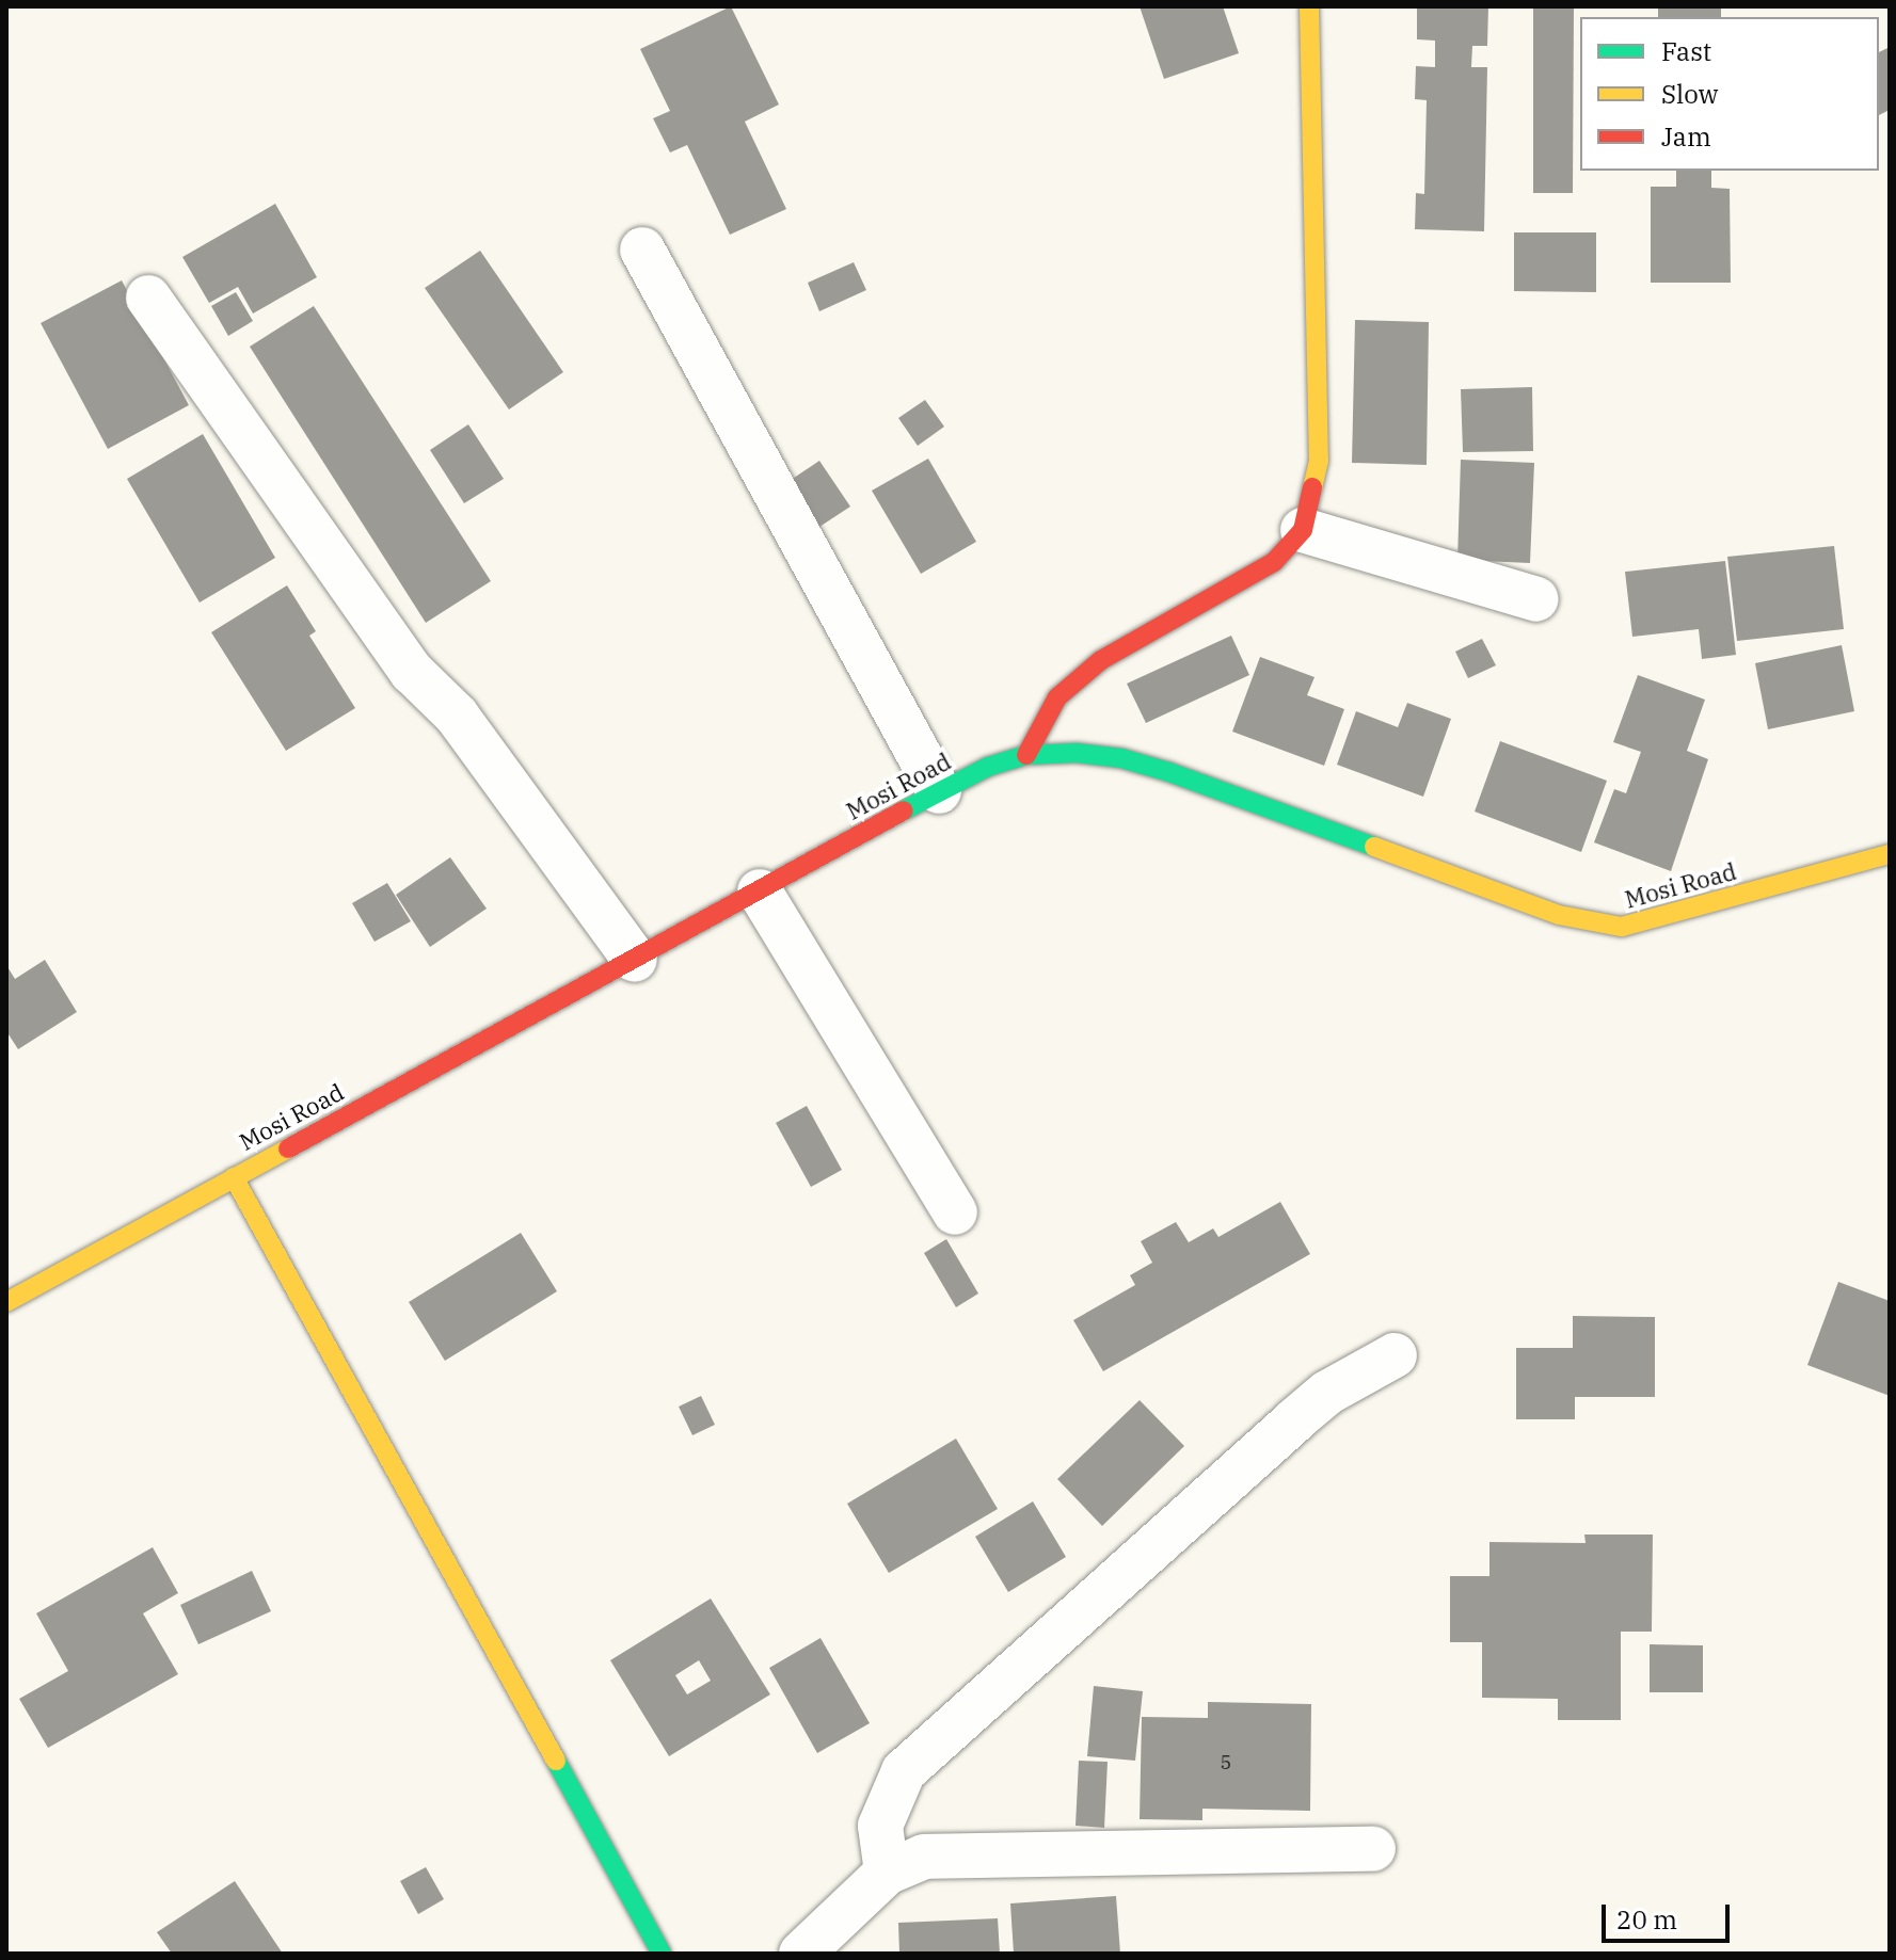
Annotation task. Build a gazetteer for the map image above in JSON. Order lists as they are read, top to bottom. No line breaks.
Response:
{"streets":{"street":["Mosi Road"]},"house_numbers":["5"],"legend":["Fast","Slow","Jam"],"scale_bar":"20 m"}
